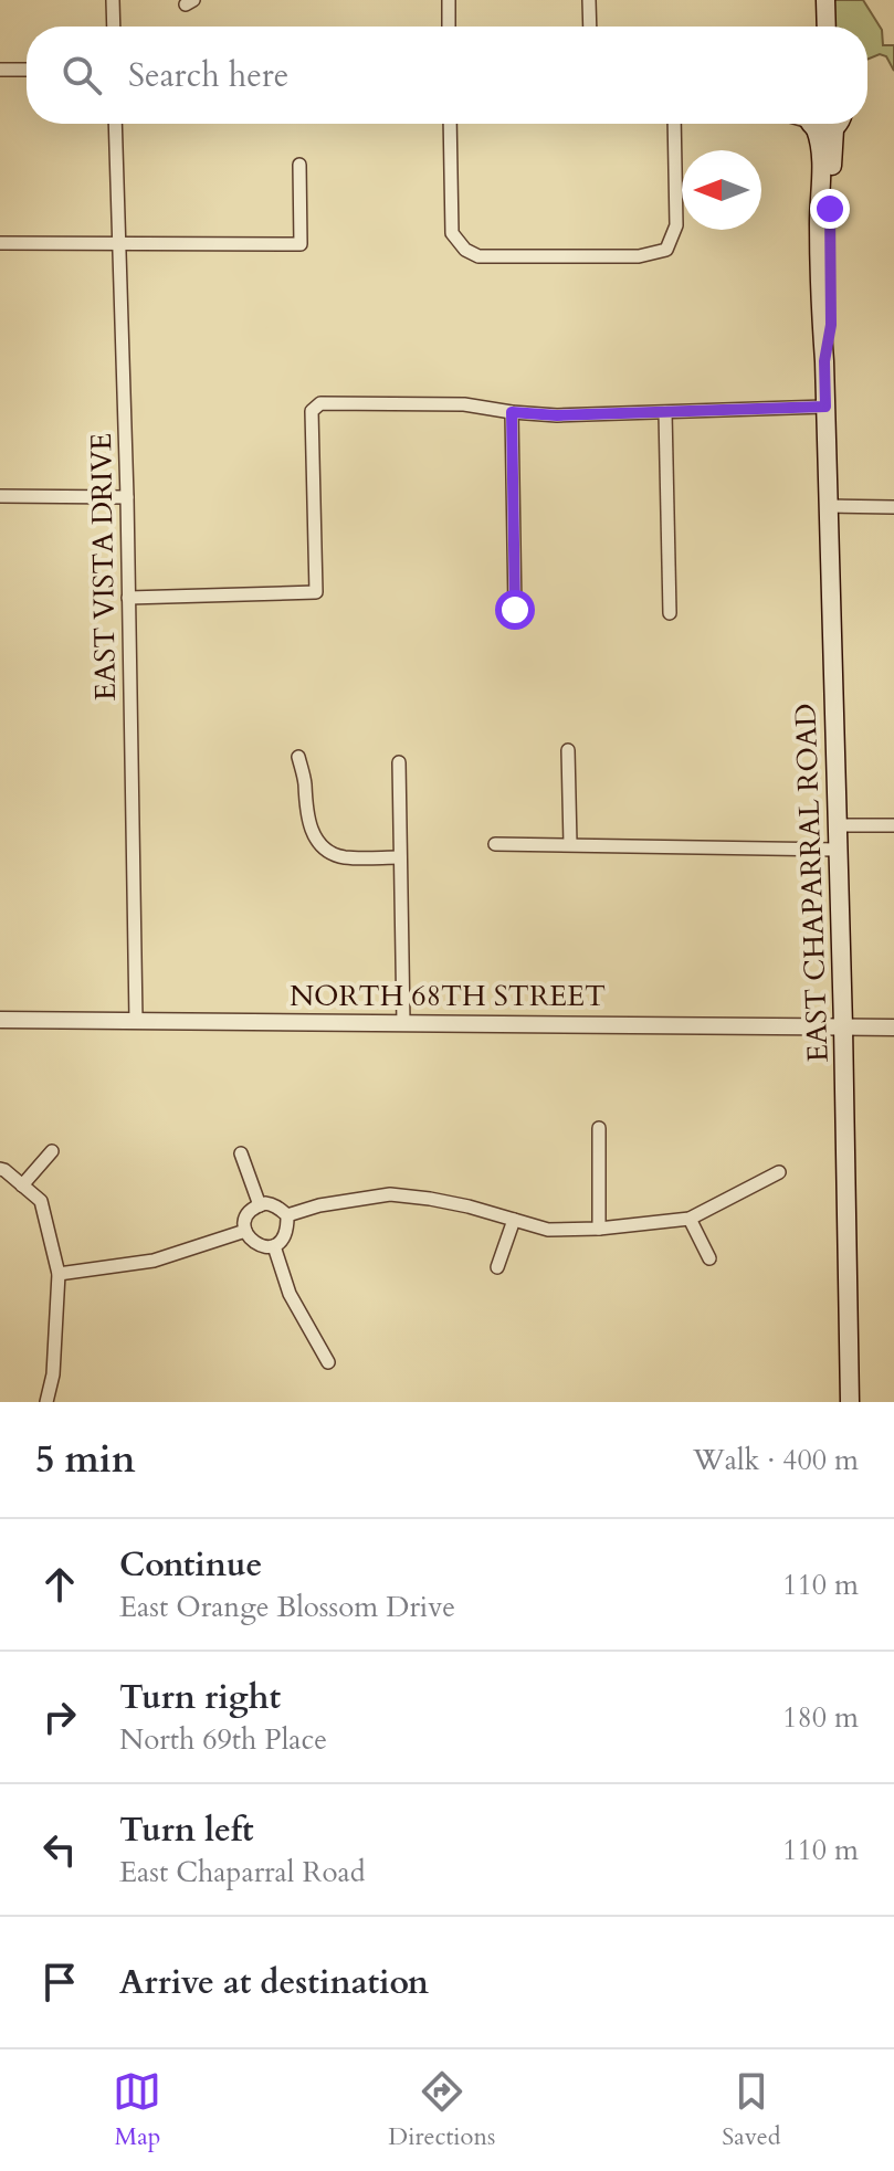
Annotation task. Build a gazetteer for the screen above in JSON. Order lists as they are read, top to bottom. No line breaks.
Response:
{"streets":{"main road":["EAST CHAPARRAL ROAD"],"street":["EAST VISTA DRIVE","NORTH 68TH STREET"]},"crossings":[["EAST VISTA DRIVE","NORTH 68TH STREET"],["EAST CHAPARRAL ROAD","NORTH 68TH STREET"]],"north":"left","page":{"search":"Search here","heading":["5 min","Walk · 400 m"],"list":[["Continue","East Orange Blossom Drive","110 m"],["Turn right","North 69th Place","180 m"],["Turn left","East Chaparral Road","110 m"],"Arrive at destination"],"nav":["Map","Directions","Saved"]}}
